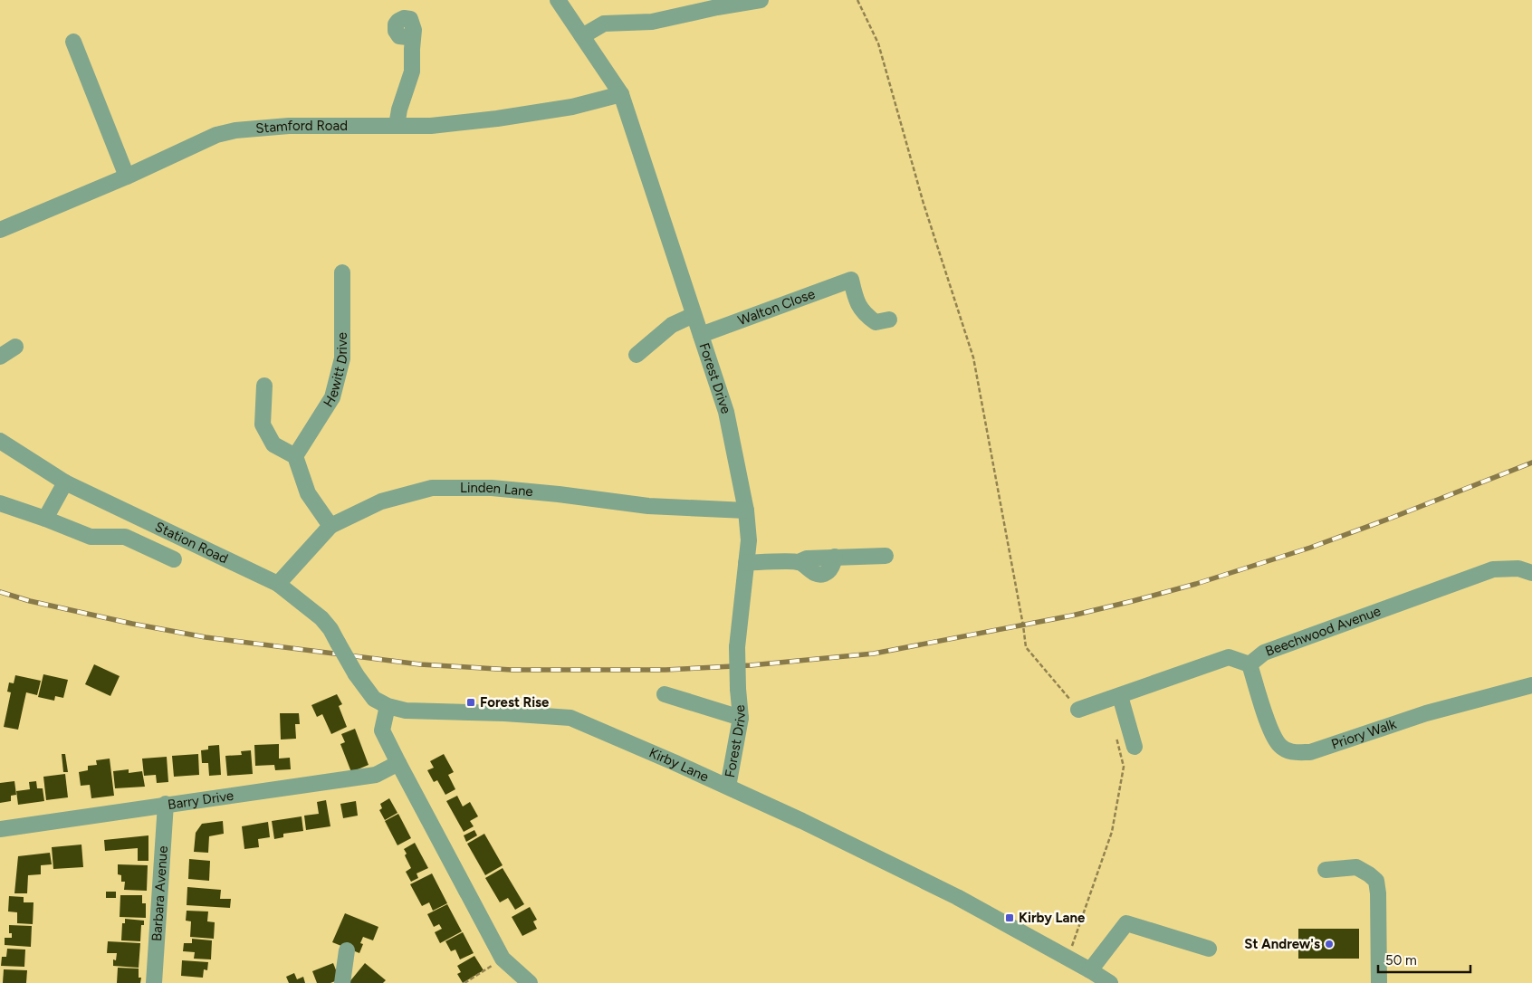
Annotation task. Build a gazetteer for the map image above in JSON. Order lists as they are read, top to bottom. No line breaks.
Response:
{"streets":{"street":["Stamford Road","Walton Close","Hewitt Drive","Forest Drive","Linden Lane","Station Road","Beechwood Avenue","Priory Walk","Kirby Lane","Barry Drive","Barbara Avenue"]},"crossings":[["Stamford Road","Forest Drive"],["Walton Close","Forest Drive"],["Forest Drive","Linden Lane"],["Forest Drive","Kirby Lane"],["Linden Lane","Station Road"],["Station Road","Kirby Lane"],["Beechwood Avenue","Priory Walk"],["Barry Drive","Barbara Avenue"]],"places":{"transit":["Forest Rise","Kirby Lane"],"other":["St Andrew's"]},"scale_bar":"50 m"}
